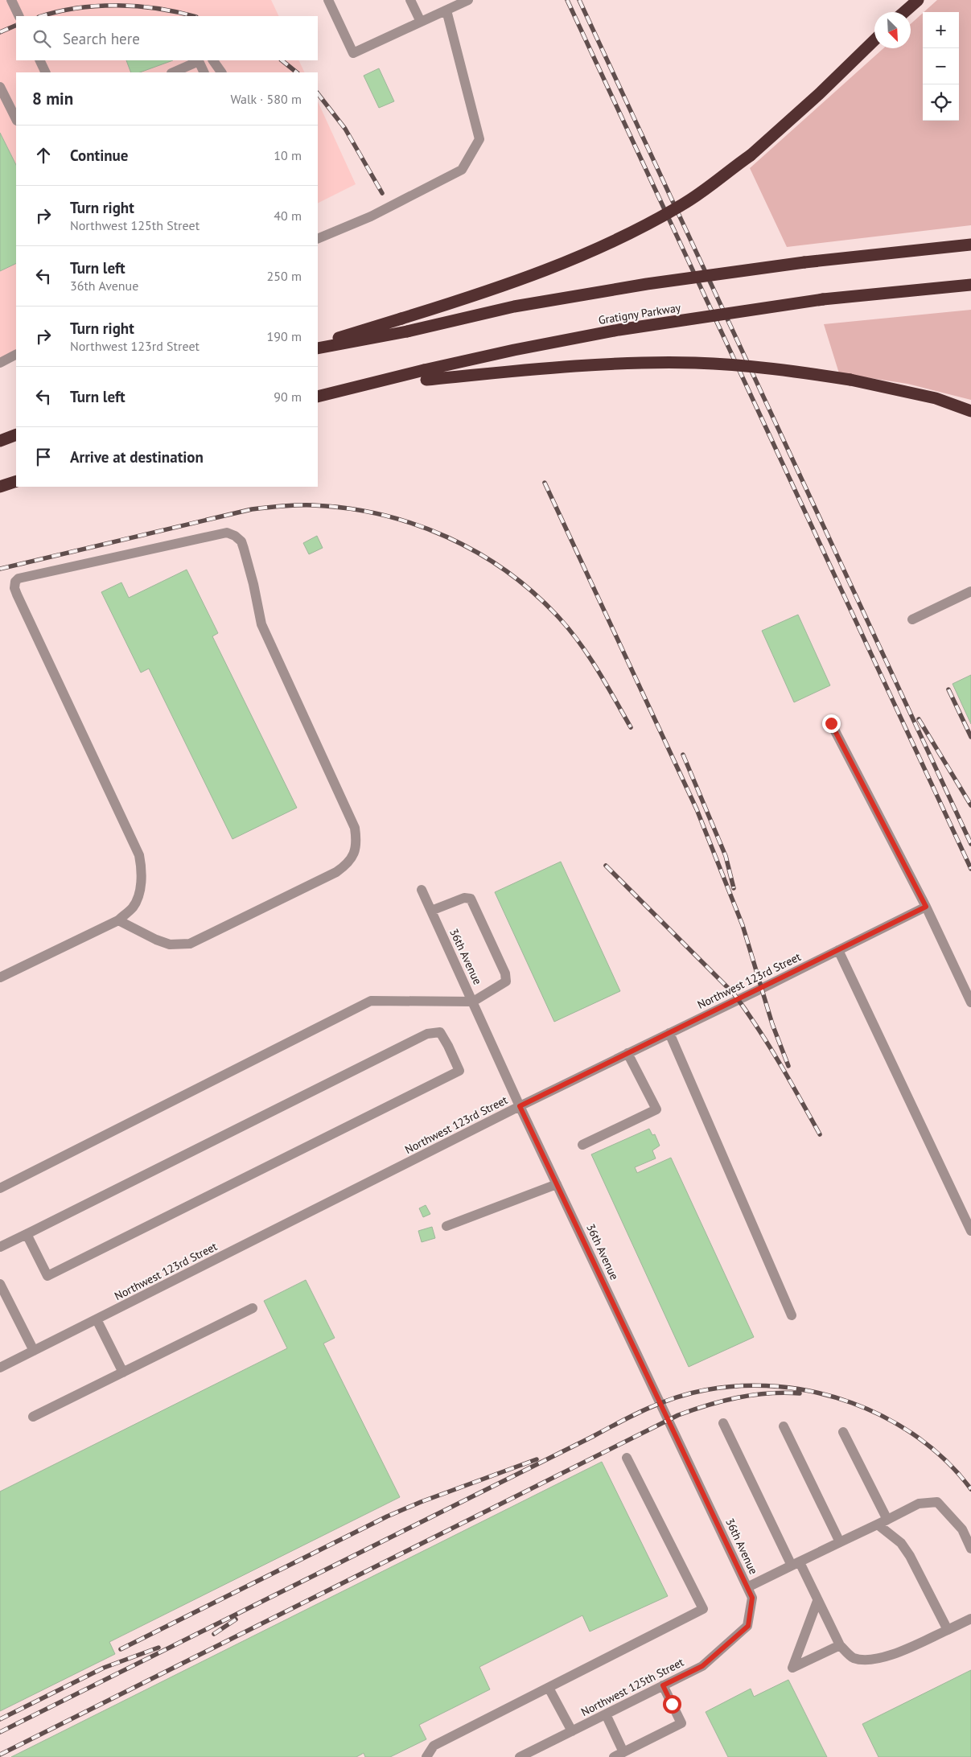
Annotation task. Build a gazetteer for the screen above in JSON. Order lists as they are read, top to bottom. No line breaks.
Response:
{"streets":{"highway":["Gratigny Parkway"],"street":["36th Avenue","Northwest 123rd Street","Northwest 125th Street"]},"crossings":[["36th Avenue","Northwest 123rd Street"],["36th Avenue","Northwest 125th Street"]],"north":"bottom right","page":{"map_buttons":["+","−"],"search":"Search here","heading":["8 min","Walk · 580 m"],"list":[["Continue","10 m"],["Turn right","Northwest 125th Street","40 m"],["Turn left","36th Avenue","250 m"],["Turn right","Northwest 123rd Street","190 m"],["Turn left","90 m"],"Arrive at destination"]}}
